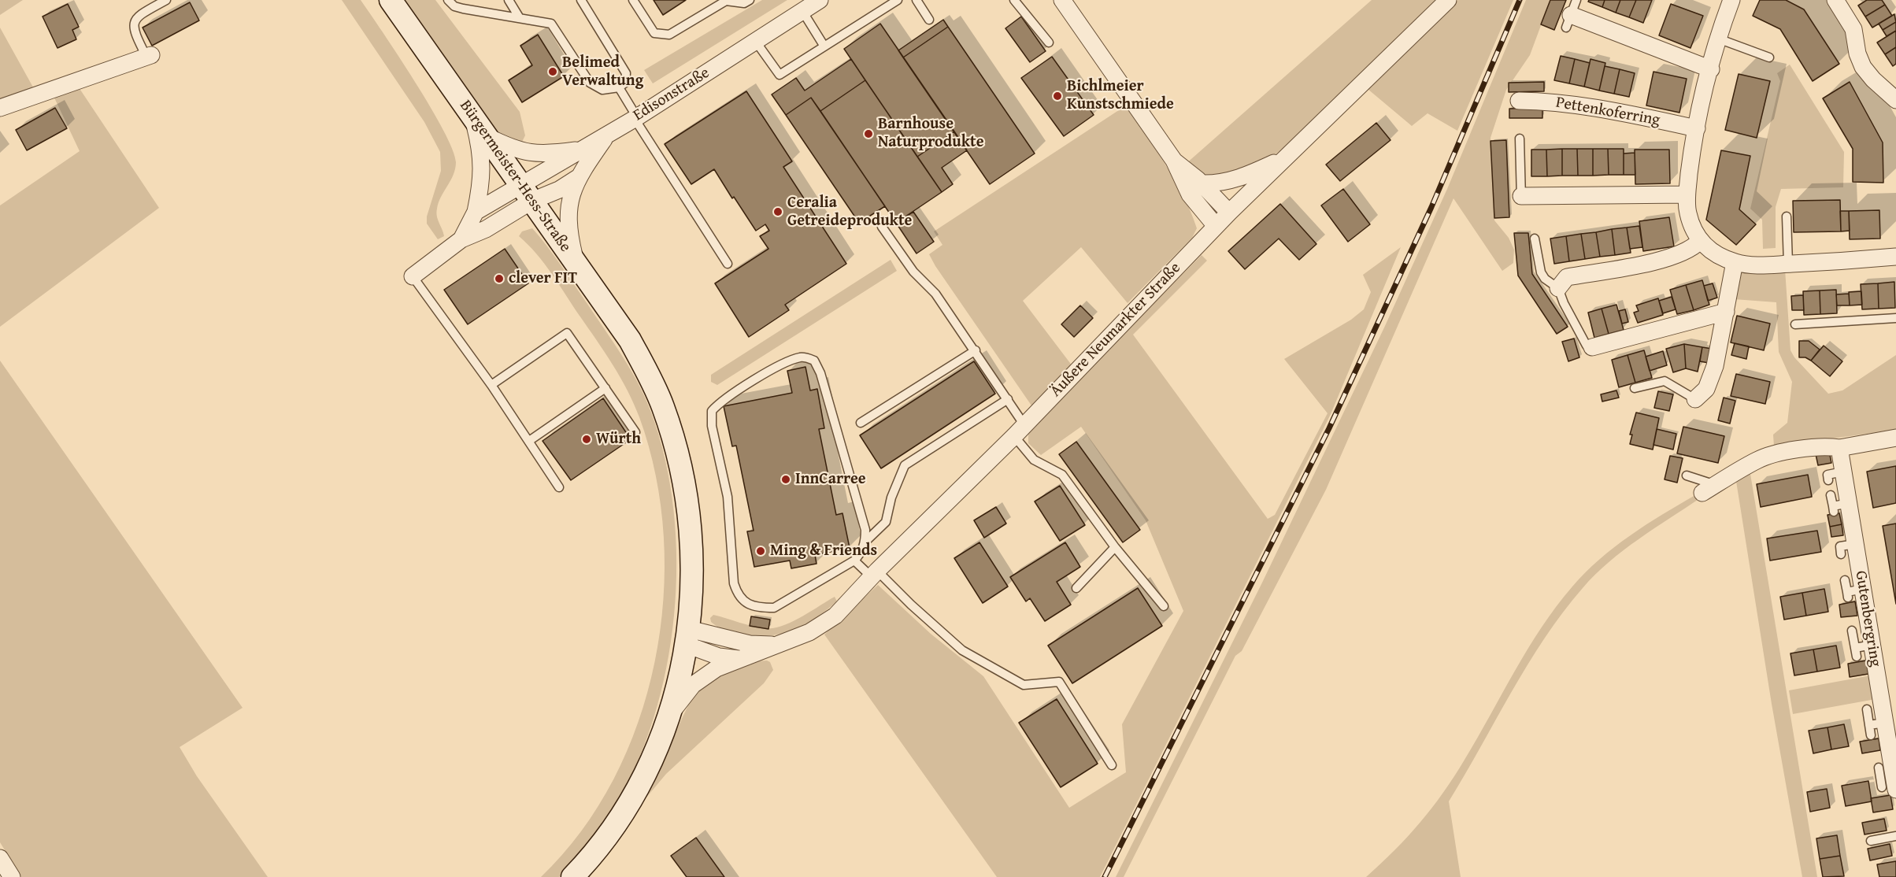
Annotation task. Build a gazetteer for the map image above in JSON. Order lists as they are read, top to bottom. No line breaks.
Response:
{"streets":{"main road":["Bürgermeister-Hess-Straße","Äußere Neumarkter Straße"],"street":["Edisonstraße","Pettenkoferring","Gutenbergring"]},"crossings":[["Edisonstraße","Bürgermeister-Hess-Straße"],["Bürgermeister-Hess-Straße","Äußere Neumarkter Straße"]],"places":["Belimed Verwaltung","Bichlmeier Kunstschmiede","Barnhouse Naturprodukte","Ceralia Getreideprodukte","clever FIT","Würth","InnCarree","Ming & Friends"]}
